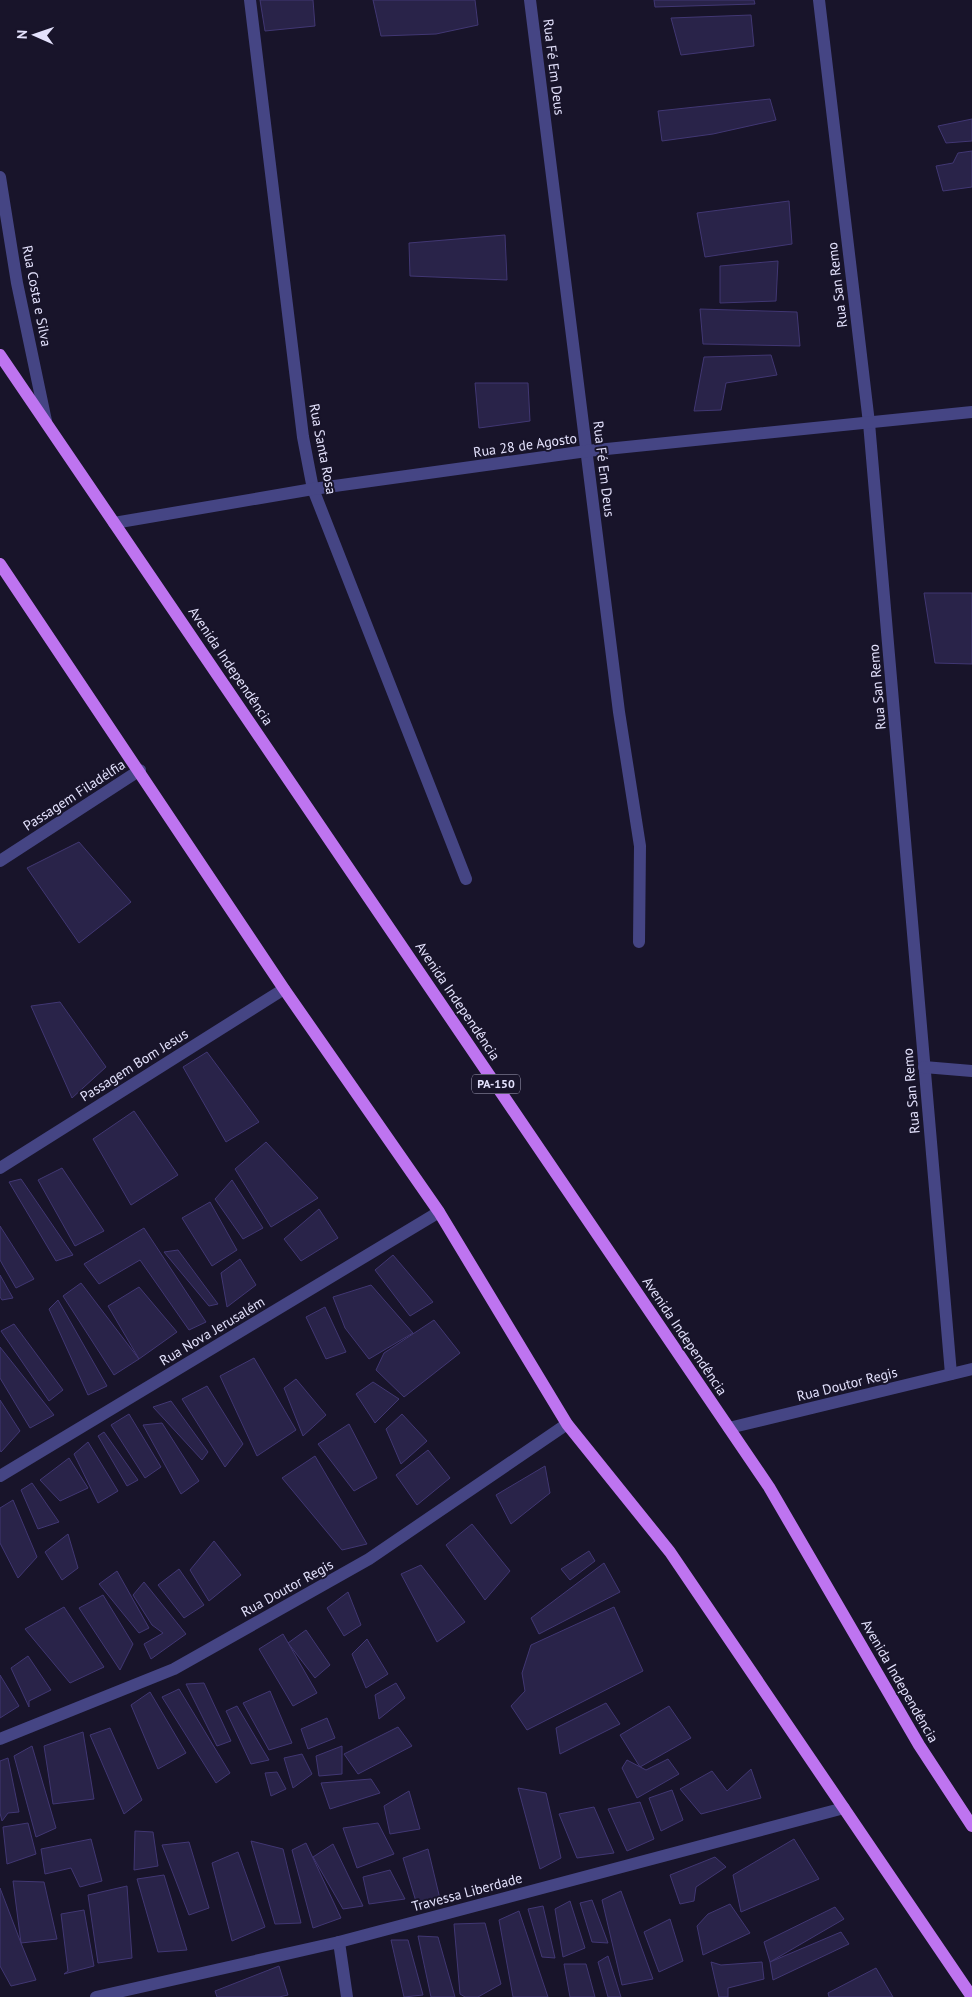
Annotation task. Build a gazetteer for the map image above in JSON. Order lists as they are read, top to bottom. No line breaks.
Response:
{"streets":{"main road":["Avenida Independência","PA-150"],"street":["Rua Fé Em Deus","Rua San Remo","Rua Costa e Silva","Rua 28 de Agosto","Rua Santa Rosa","Passagem Filadélfia","Passagem Bom Jesus","Rua Nova Jerusalém","Rua Doutor Regis","Travessa Liberdade"]},"crossings":[["Rua Fé Em Deus","Rua 28 de Agosto"],["Rua San Remo","Rua 28 de Agosto"],["Rua San Remo","Rua Doutor Regis"],["Rua Costa e Silva","Avenida Independência"],["Rua 28 de Agosto","Rua Santa Rosa"],["Rua 28 de Agosto","Avenida Independência"],["Avenida Independência","Rua Doutor Regis"]],"north":"left"}
